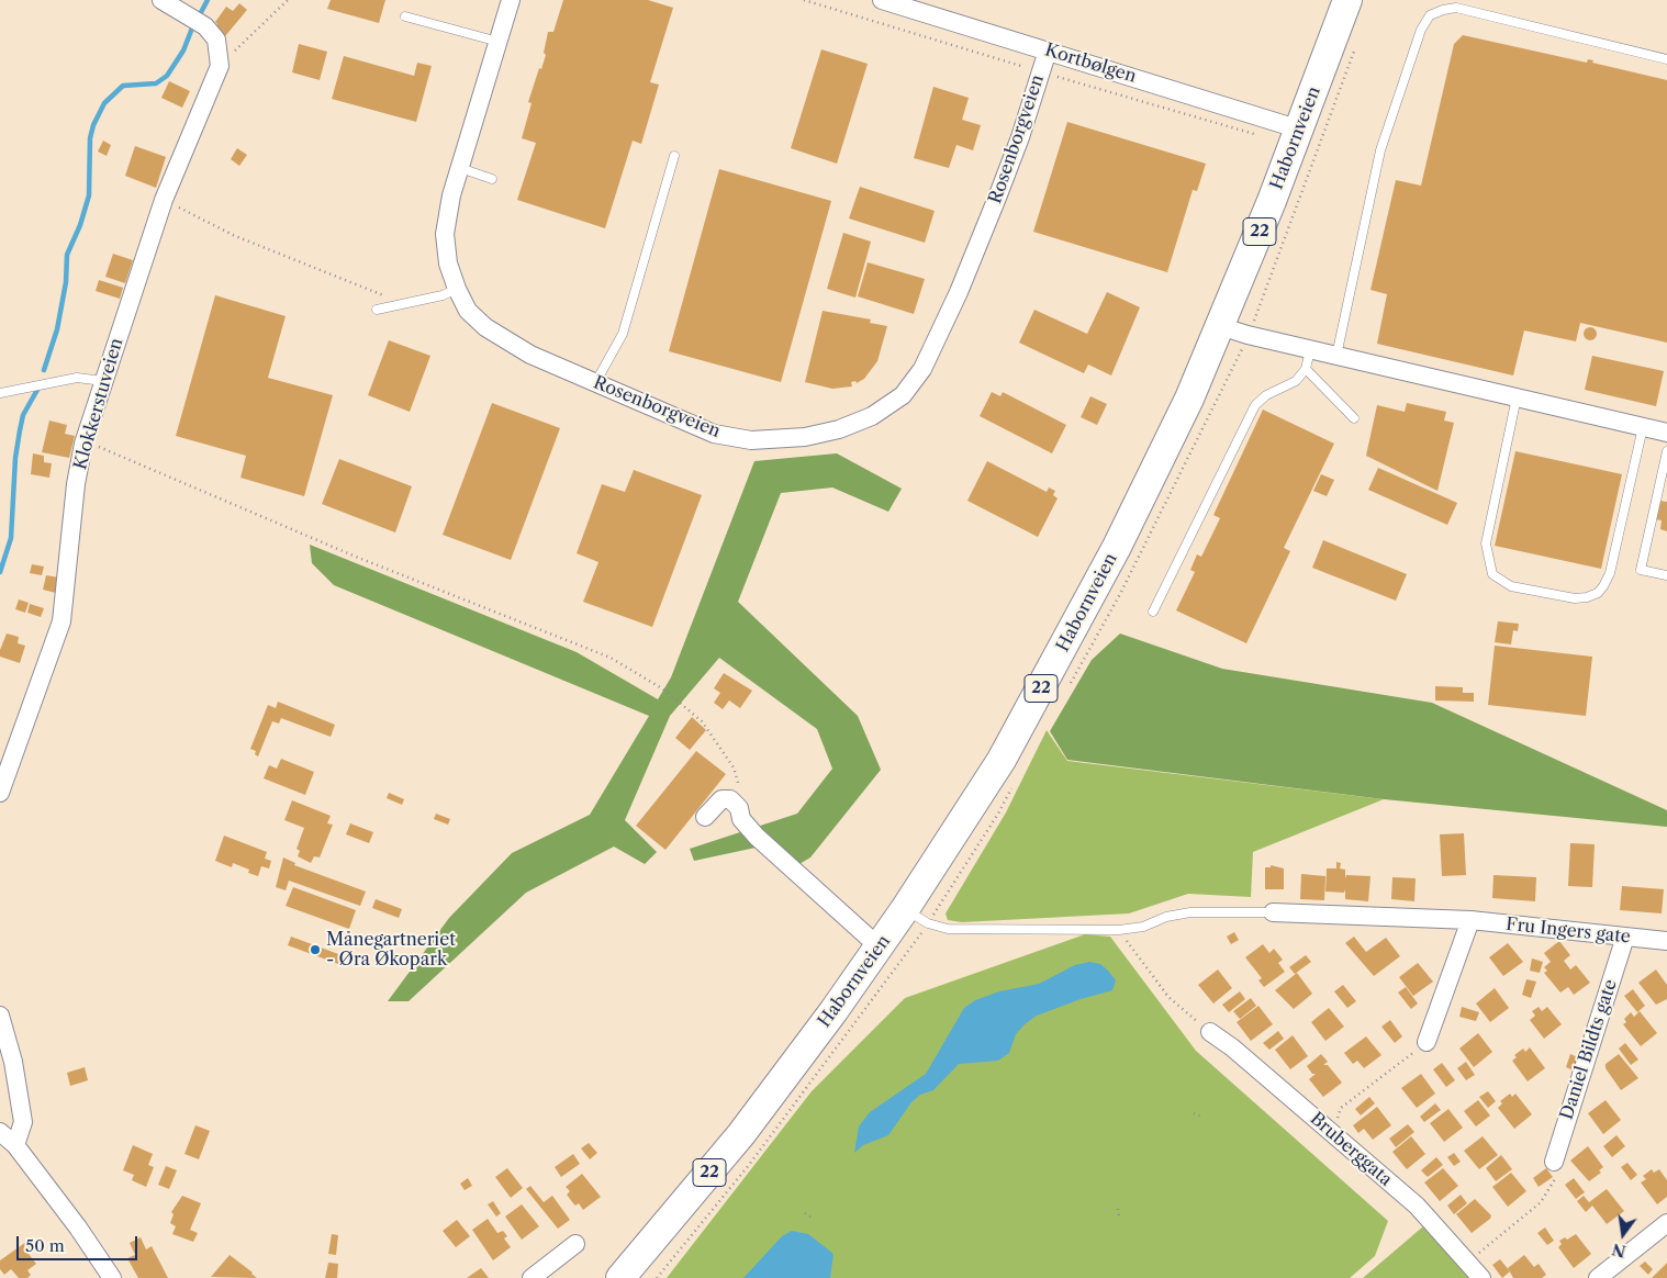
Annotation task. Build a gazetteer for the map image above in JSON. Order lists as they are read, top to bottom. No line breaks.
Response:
{"streets":{"highway":["Habornveien","22"],"street":["Kortbølgen","Rosenborgveien","Klokkerstuveien","Fru Ingers gate","Daniel Bildts gate","Bruberggata"]},"crossings":[["Kortbølgen","Habornveien"],["Kortbølgen","Rosenborgveien"],["Fru Ingers gate","Daniel Bildts gate"]],"places":["Månegartneriet - Øra Økopark"],"scale_bar":"50 m","north":"bottom"}
